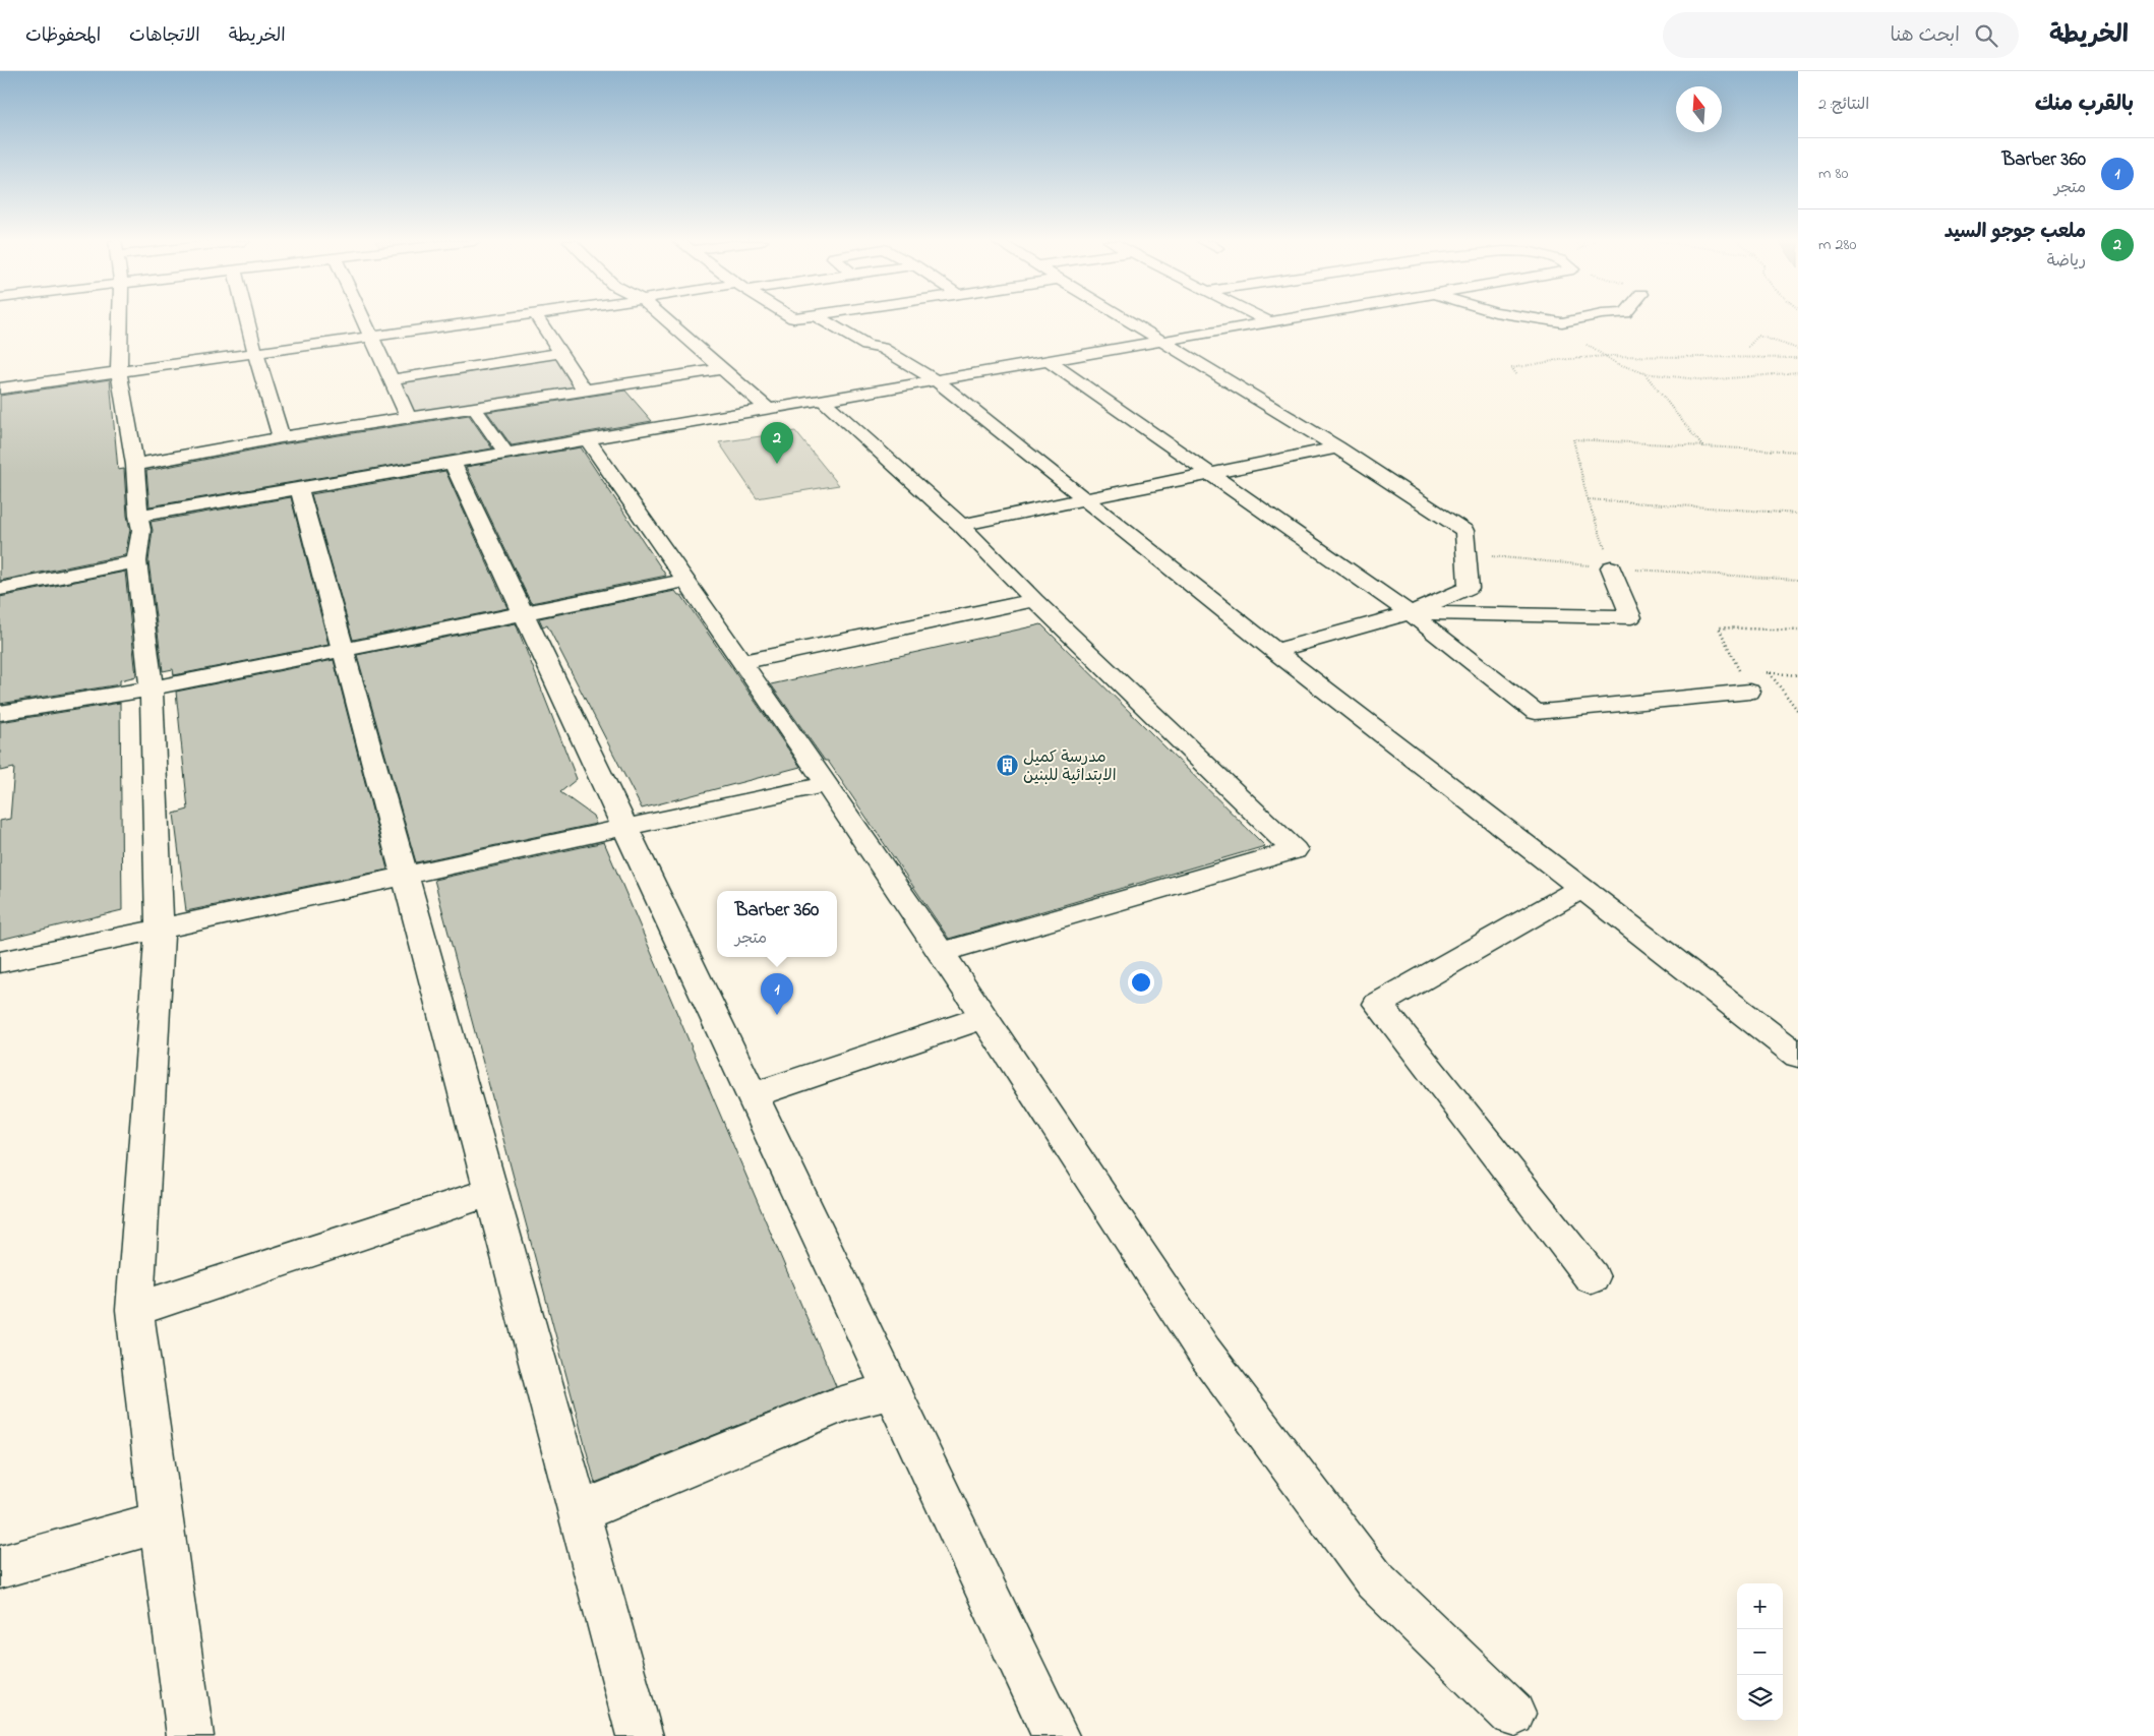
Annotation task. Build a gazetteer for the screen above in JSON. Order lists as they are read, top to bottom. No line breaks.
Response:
{"places":{"building":["مدرسة كميل الابتدائية للبنين"]},"north":"top","page":{"header":"الخريطة","search":"ابحث هنا","nav":["الخريطة","الاتجاهات","المحفوظات"],"heading":["بالقرب منك","النتائج: 2"],"list":[{"mark":"1","name":"Barber 360","note":"متجر","value":"80 m"},{"mark":"2","name":"ملعب جوجو السيد","note":"رياضة","value":"280 m"}],"pins":["2","1"],"popup":["Barber 360","متجر"],"map_buttons":["+","−"]}}
